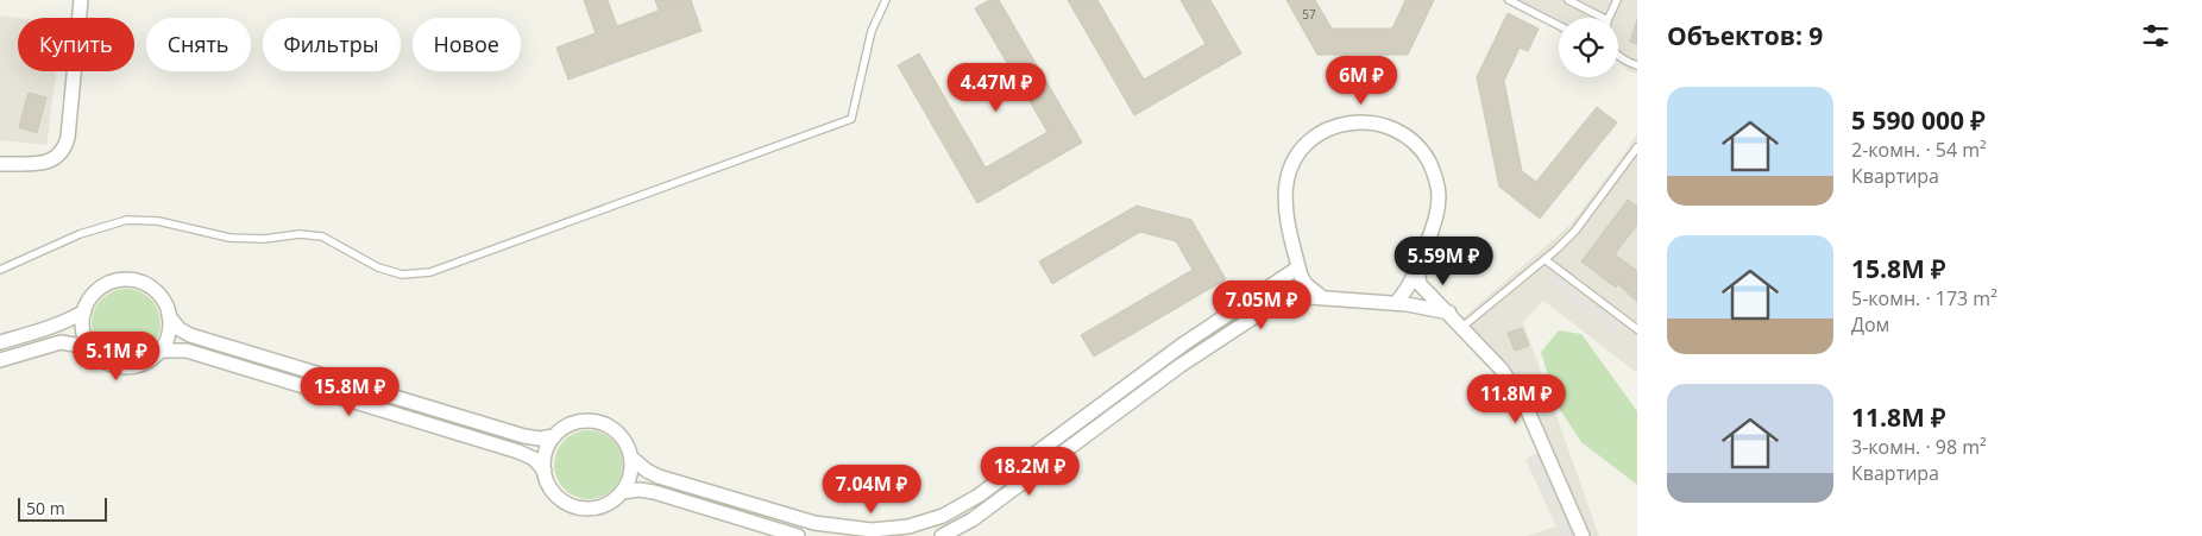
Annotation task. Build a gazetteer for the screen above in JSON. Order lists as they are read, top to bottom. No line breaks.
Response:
{"house_numbers":["57"],"scale_bar":"50 m","page":{"heading":"Объектов: 9","chip":["Купить","Снять","Фильтры","Новое"],"price":["6M ₽","4.47M ₽","5.59M ₽","7.05M ₽","5.1M ₽","15.8M ₽","11.8M ₽","18.2M ₽","7.04M ₽"],"list":[{"name":"5 590 000 ₽","note":"2-комн. · 54 m² · Квартира"},{"name":"15.8M ₽","note":"5-комн. · 173 m² · Дом"},{"name":"11.8M ₽","note":"3-комн. · 98 m² · Квартира"}],"scale":"50 m"}}
